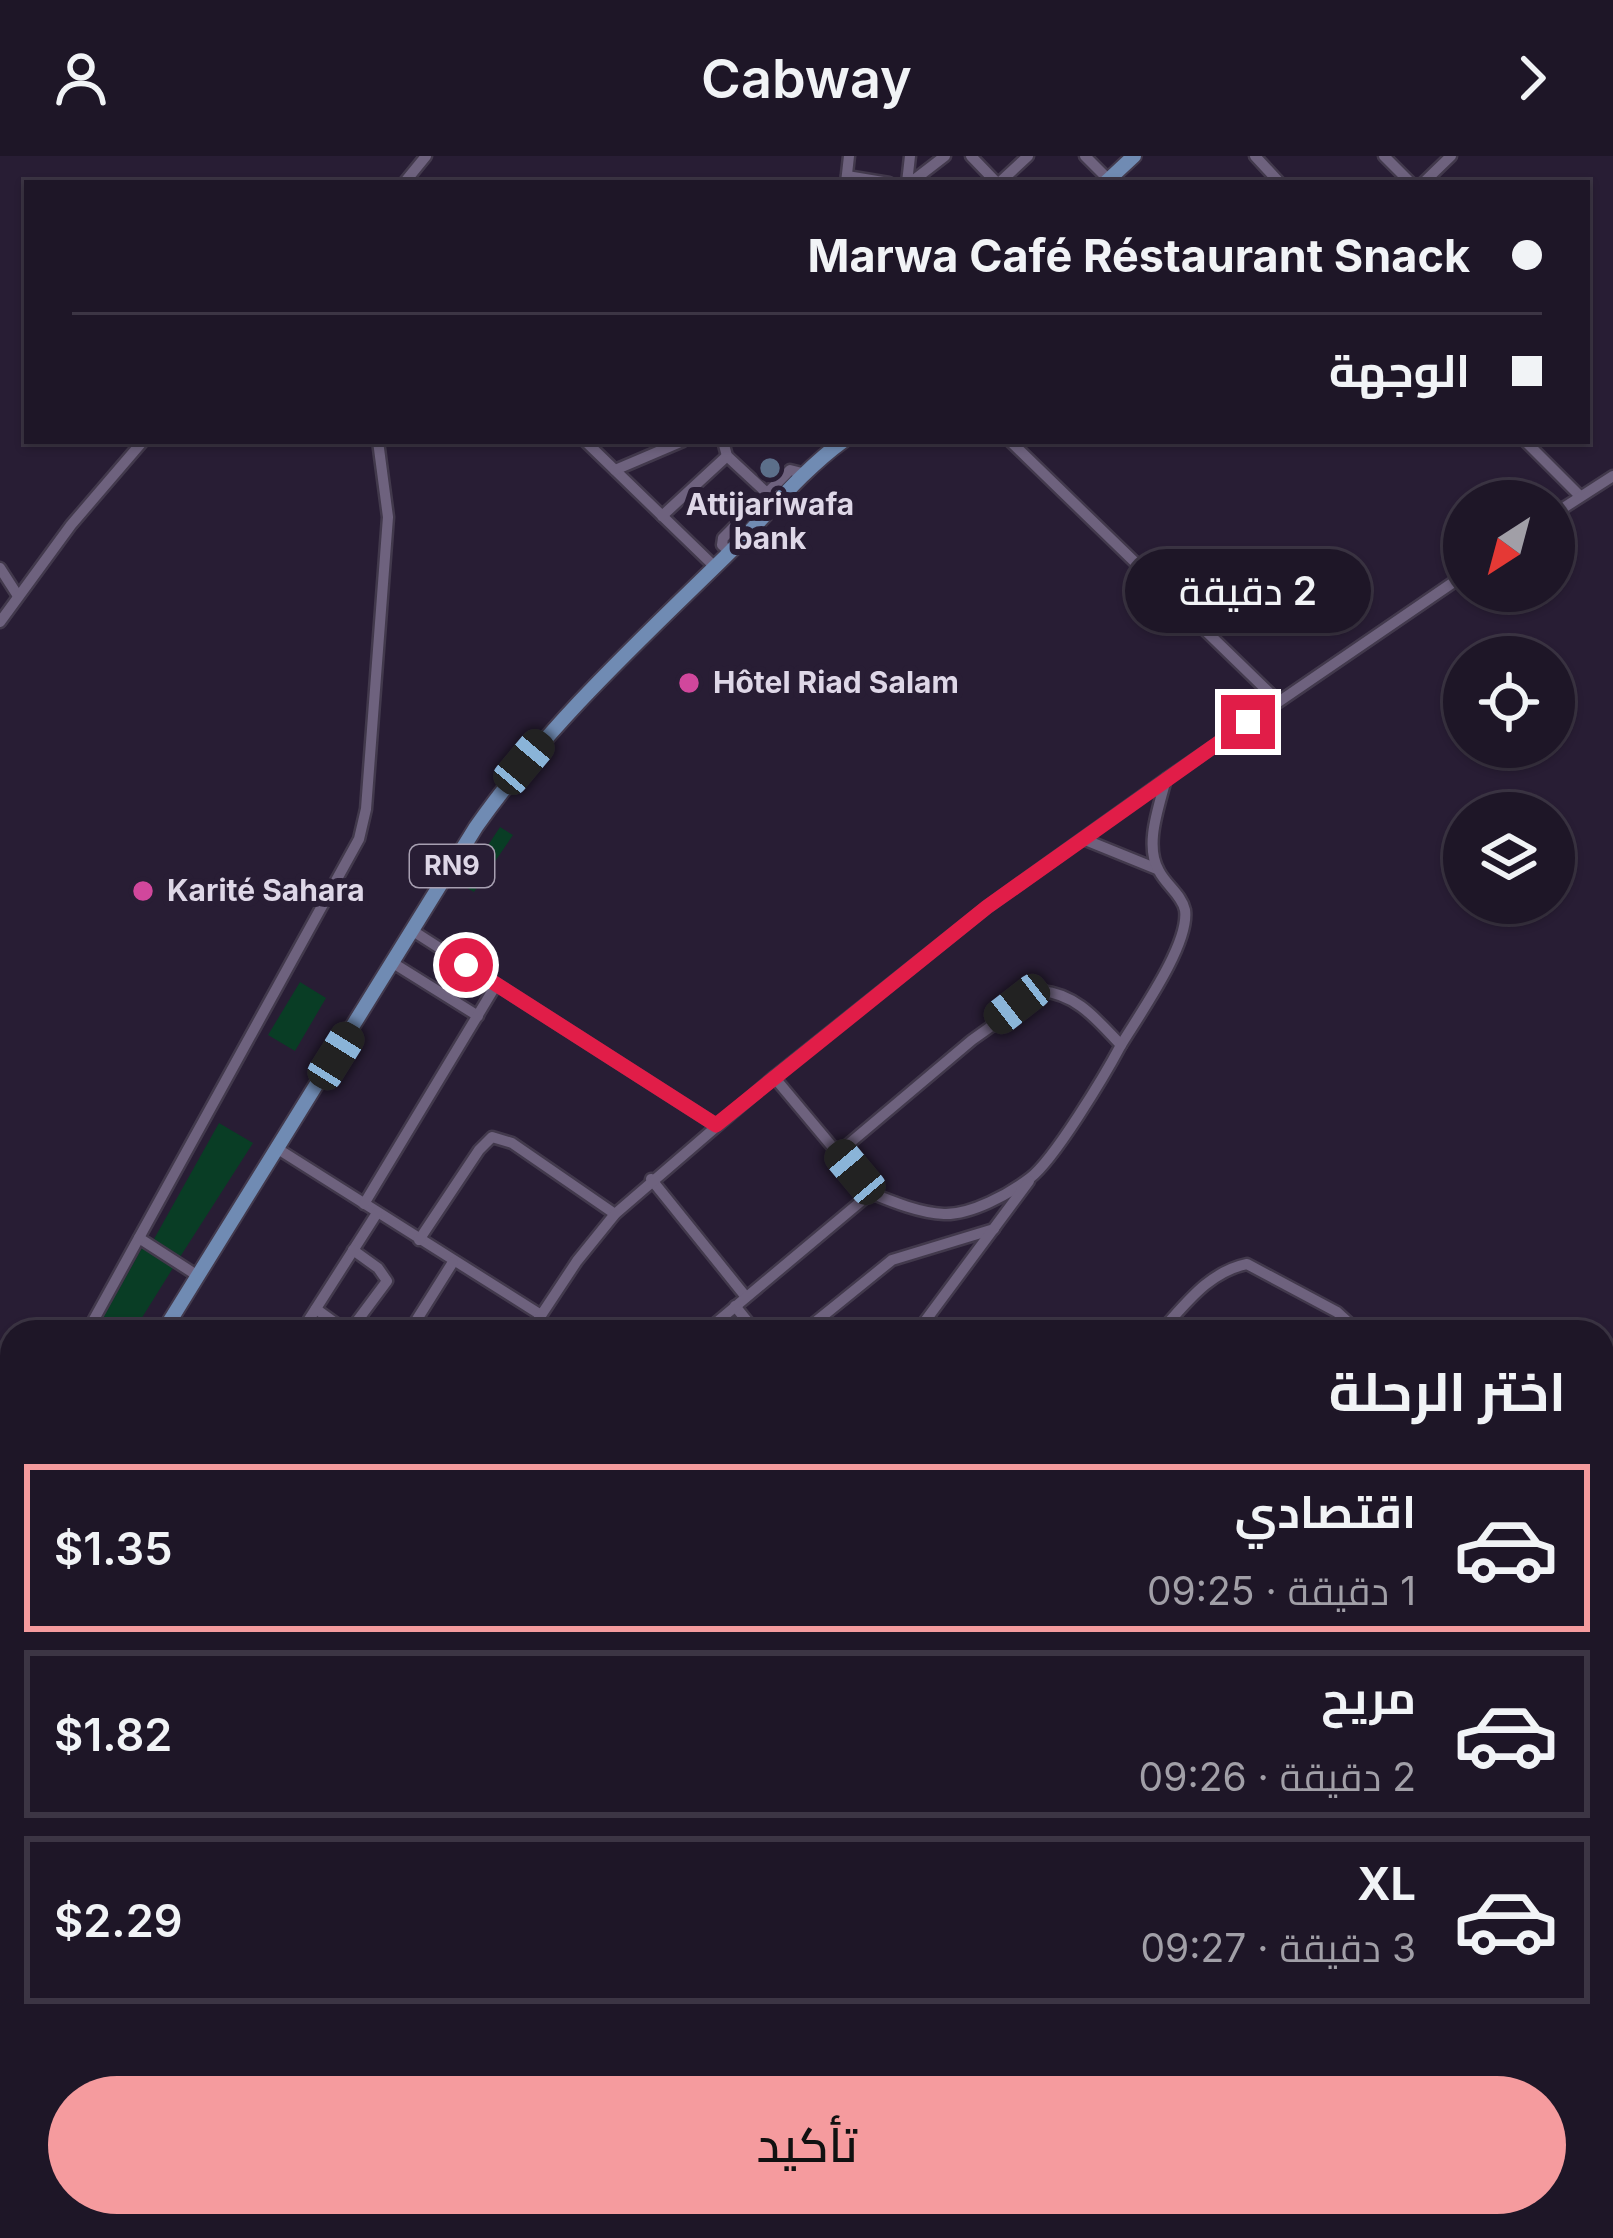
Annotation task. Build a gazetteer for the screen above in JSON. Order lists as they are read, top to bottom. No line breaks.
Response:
{"streets":{"main road":["RN9"]},"places":["Attijariwafa bank","Hôtel Riad Salam","Karité Sahara"],"north":"bottom left","page":{"header":"Cabway","banner":["Marwa Café Réstaurant Snack","الوجهة"],"bubble":"2 دقيقة","heading":"اختر الرحلة","list":[{"name":"اقتصادي","note":"1 دقيقة · 09:25","value":"$1.35"},{"name":"مريح","note":"2 دقيقة · 09:26","value":"$1.82"},{"name":"XL","note":"3 دقيقة · 09:27","value":"$2.29"}],"buttons":"تأكيد"}}
